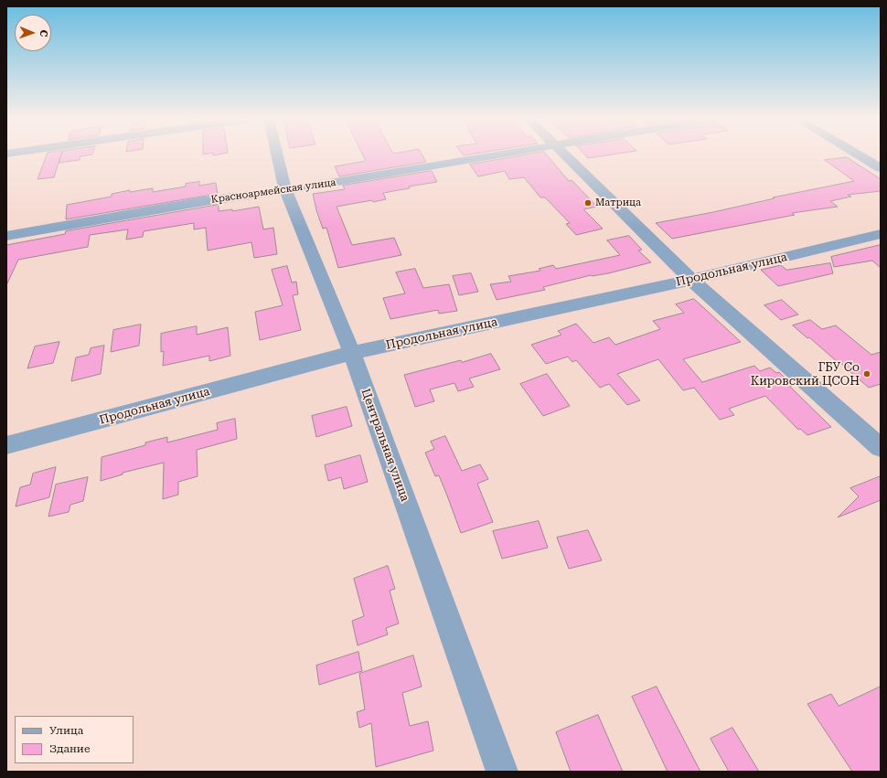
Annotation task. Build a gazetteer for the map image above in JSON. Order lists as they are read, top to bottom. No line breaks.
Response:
{"streets":{"street":["Красноармейская улица","Продольная улица","Центральная улица"]},"crossings":[["Красноармейская улица","Центральная улица"],["Продольная улица","Центральная улица"]],"places":["Матрица","ГБУ Со Кировский ЦСОН"],"legend":["Улица","Здание"],"north":"right"}
